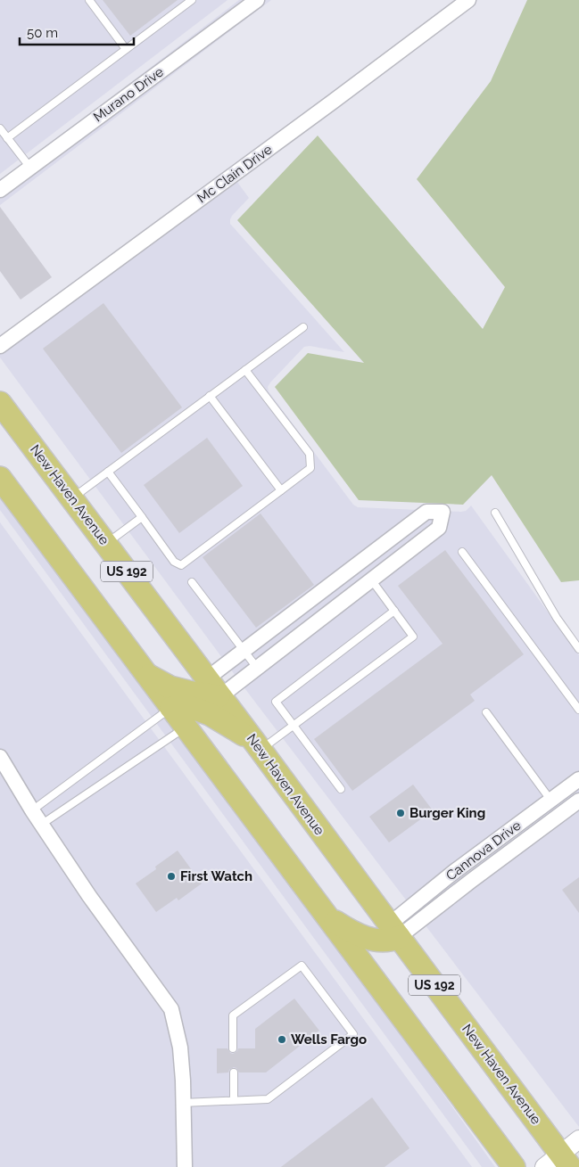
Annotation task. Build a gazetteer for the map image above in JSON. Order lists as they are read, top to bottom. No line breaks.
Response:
{"streets":{"main road":["New Haven Avenue","US 192"],"street":["Murano Drive","Mc Clain Drive","Cannova Drive"]},"crossings":[["New Haven Avenue","Cannova Drive"]],"places":["Burger King","First Watch","Wells Fargo"],"scale_bar":"50 m"}
